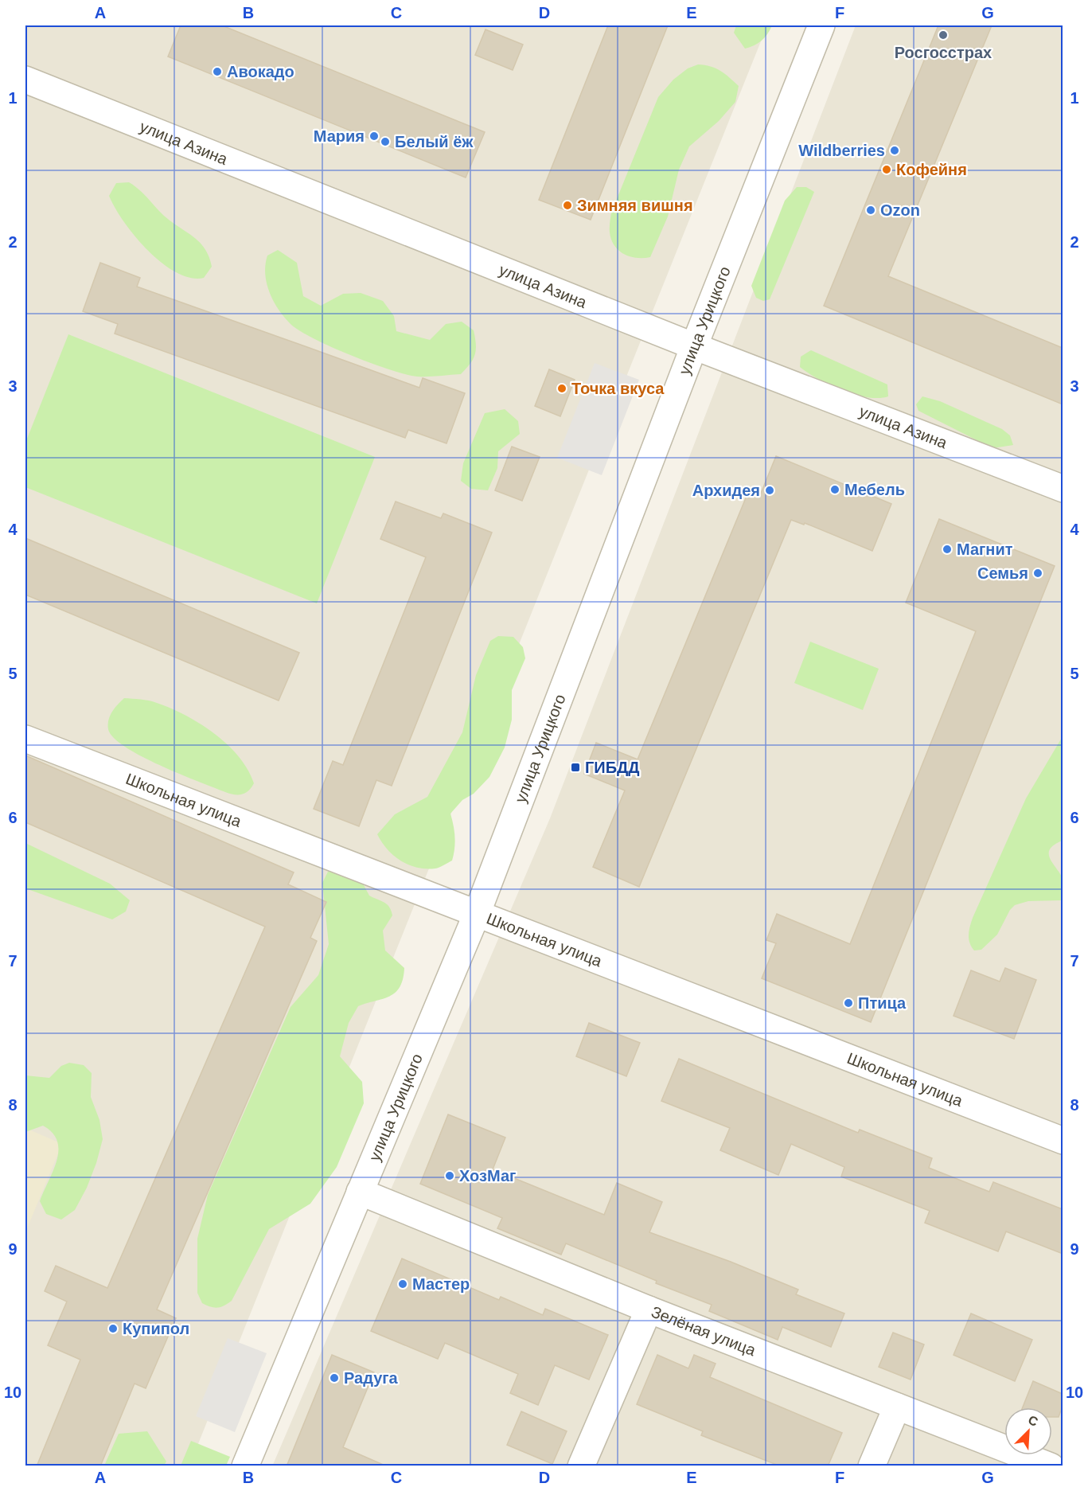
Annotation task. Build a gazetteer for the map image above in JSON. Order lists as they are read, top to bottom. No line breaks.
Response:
{"streets":{"street":["улица Азина","улица Урицкого","Школьная улица","Зелёная улица"]},"crossings":[["улица Азина","улица Урицкого"],["улица Урицкого","Школьная улица"],["улица Урицкого","Зелёная улица"]],"places":{"other":["Росгосстрах","Авокадо","Мария","Белый ёж","Wildberries","Кофейня","Зимняя вишня","Ozon","Точка вкуса","Мебель","Архидея","Магнит","Семья","Птица","ХозМаг","Мастер","Купипол","Радуга"],"transit":["ГИБДД"]},"north":"top right","grid":{"columns":["A","B","C","D","E","F","G"],"rows":["1","2","3","4","5","6","7","8","9","10"]}}
